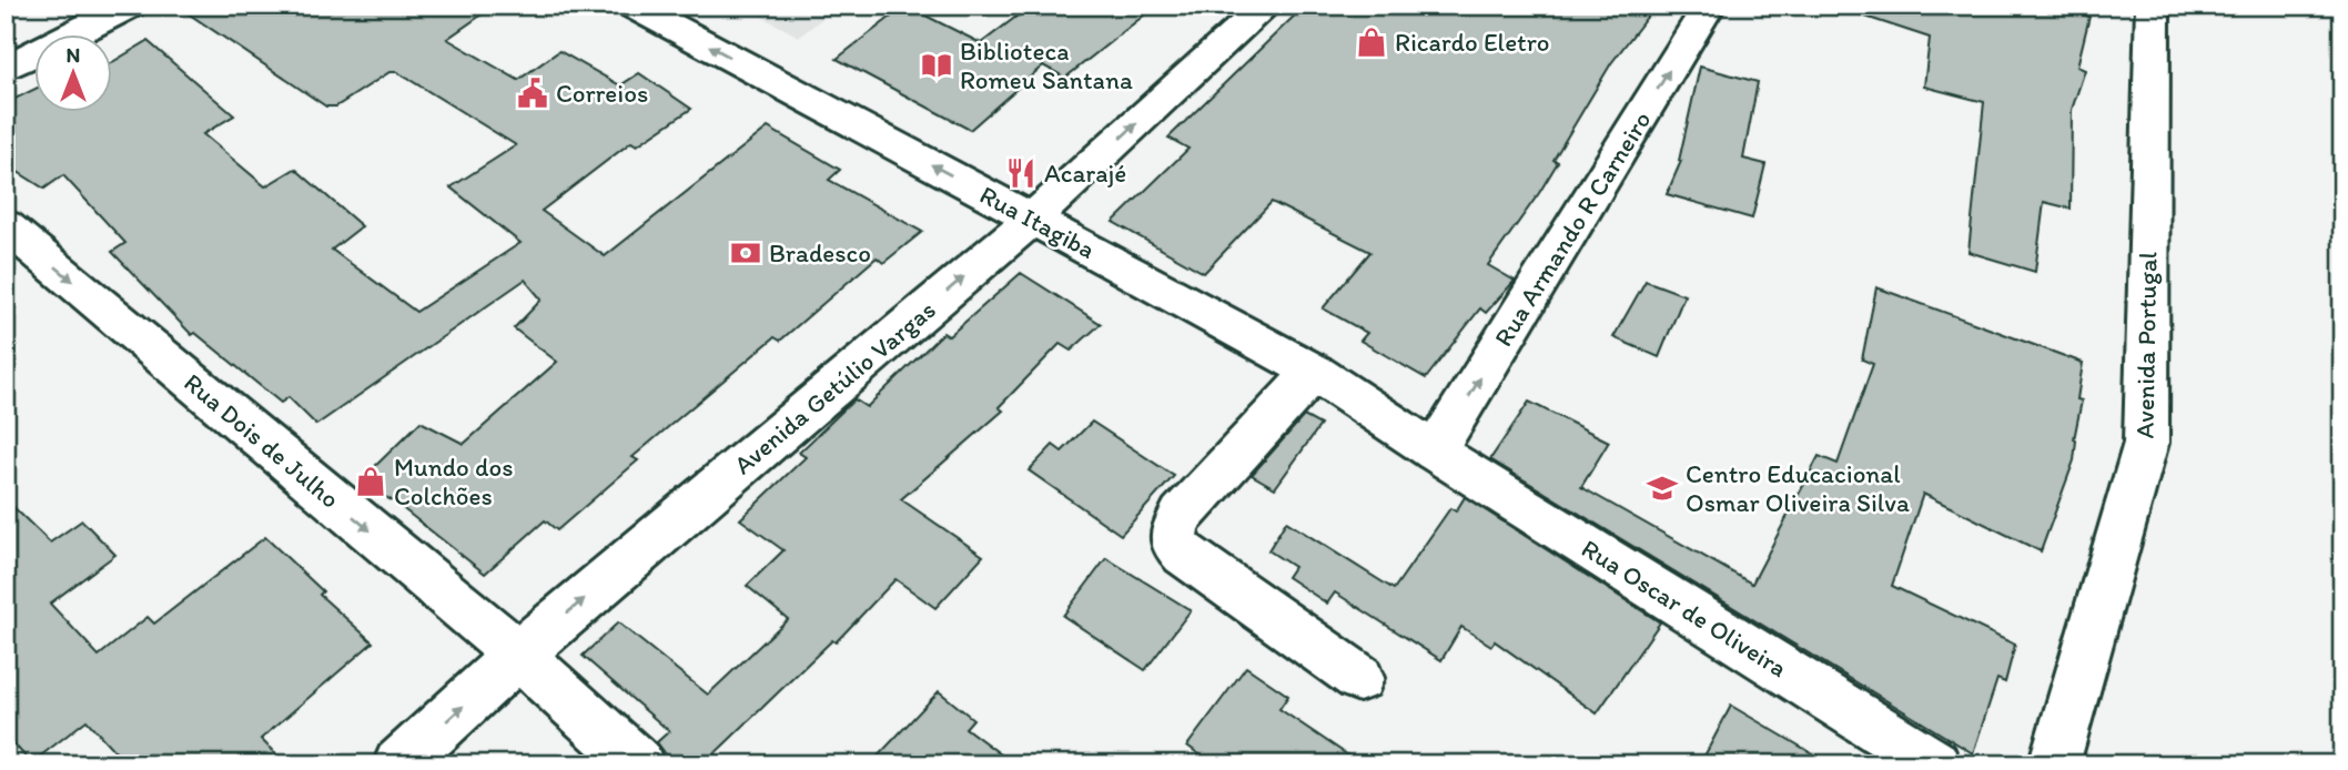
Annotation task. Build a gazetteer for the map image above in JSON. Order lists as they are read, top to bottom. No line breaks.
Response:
{"streets":{"street":["Rua Itagiba","Rua Armando R Carneiro","Avenida Portugal","Avenida Getúlio Vargas","Rua Dois de Julho","Rua Oscar de Oliveira"]},"crossings":[["Rua Itagiba","Rua Armando R Carneiro"],["Rua Itagiba","Avenida Getúlio Vargas"],["Rua Itagiba","Rua Oscar de Oliveira"],["Rua Armando R Carneiro","Rua Oscar de Oliveira"],["Avenida Getúlio Vargas","Rua Dois de Julho"]],"one_way":["Rua Itagiba","Rua Armando R Carneiro","Avenida Getúlio Vargas","Rua Dois de Julho"],"places":{"shop":["Ricardo Eletro","Mundo dos Colchões"],"library":["Biblioteca Romeu Santana"],"public building":["Correios"],"restaurant":["Acarajé"],"bank":["Bradesco"],"school or university":["Centro Educacional Osmar Oliveira Silva"]},"north":"top"}
